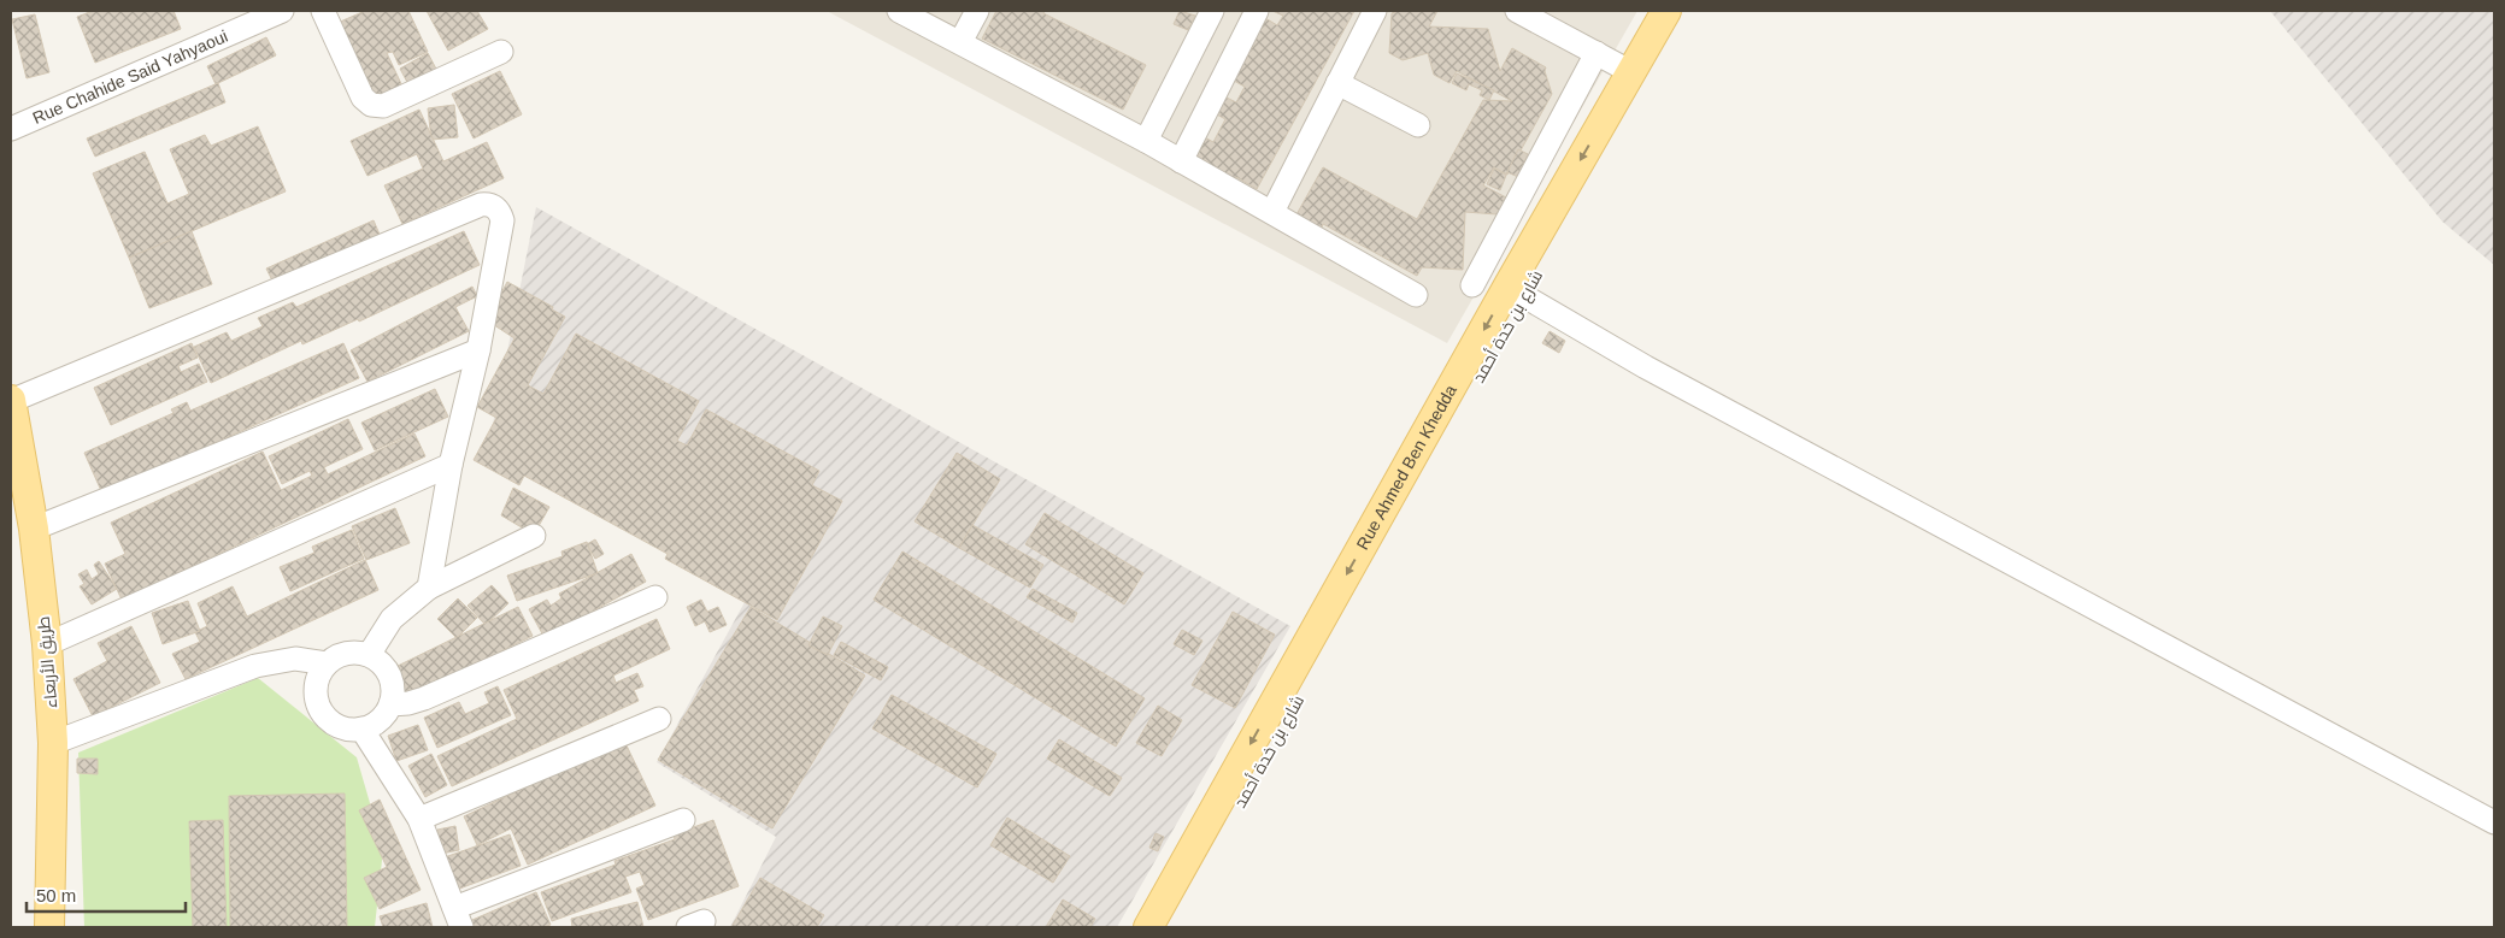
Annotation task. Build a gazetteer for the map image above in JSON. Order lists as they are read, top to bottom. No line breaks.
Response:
{"streets":{"main road":["شارع بن خدة أحمد","Rue Ahmed Ben Khedda","طريق الأربعاء"],"street":["Rue Chahide Said Yahyaoui"]},"one_way":["Rue Ahmed Ben Khedda"],"scale_bar":"50 m"}
